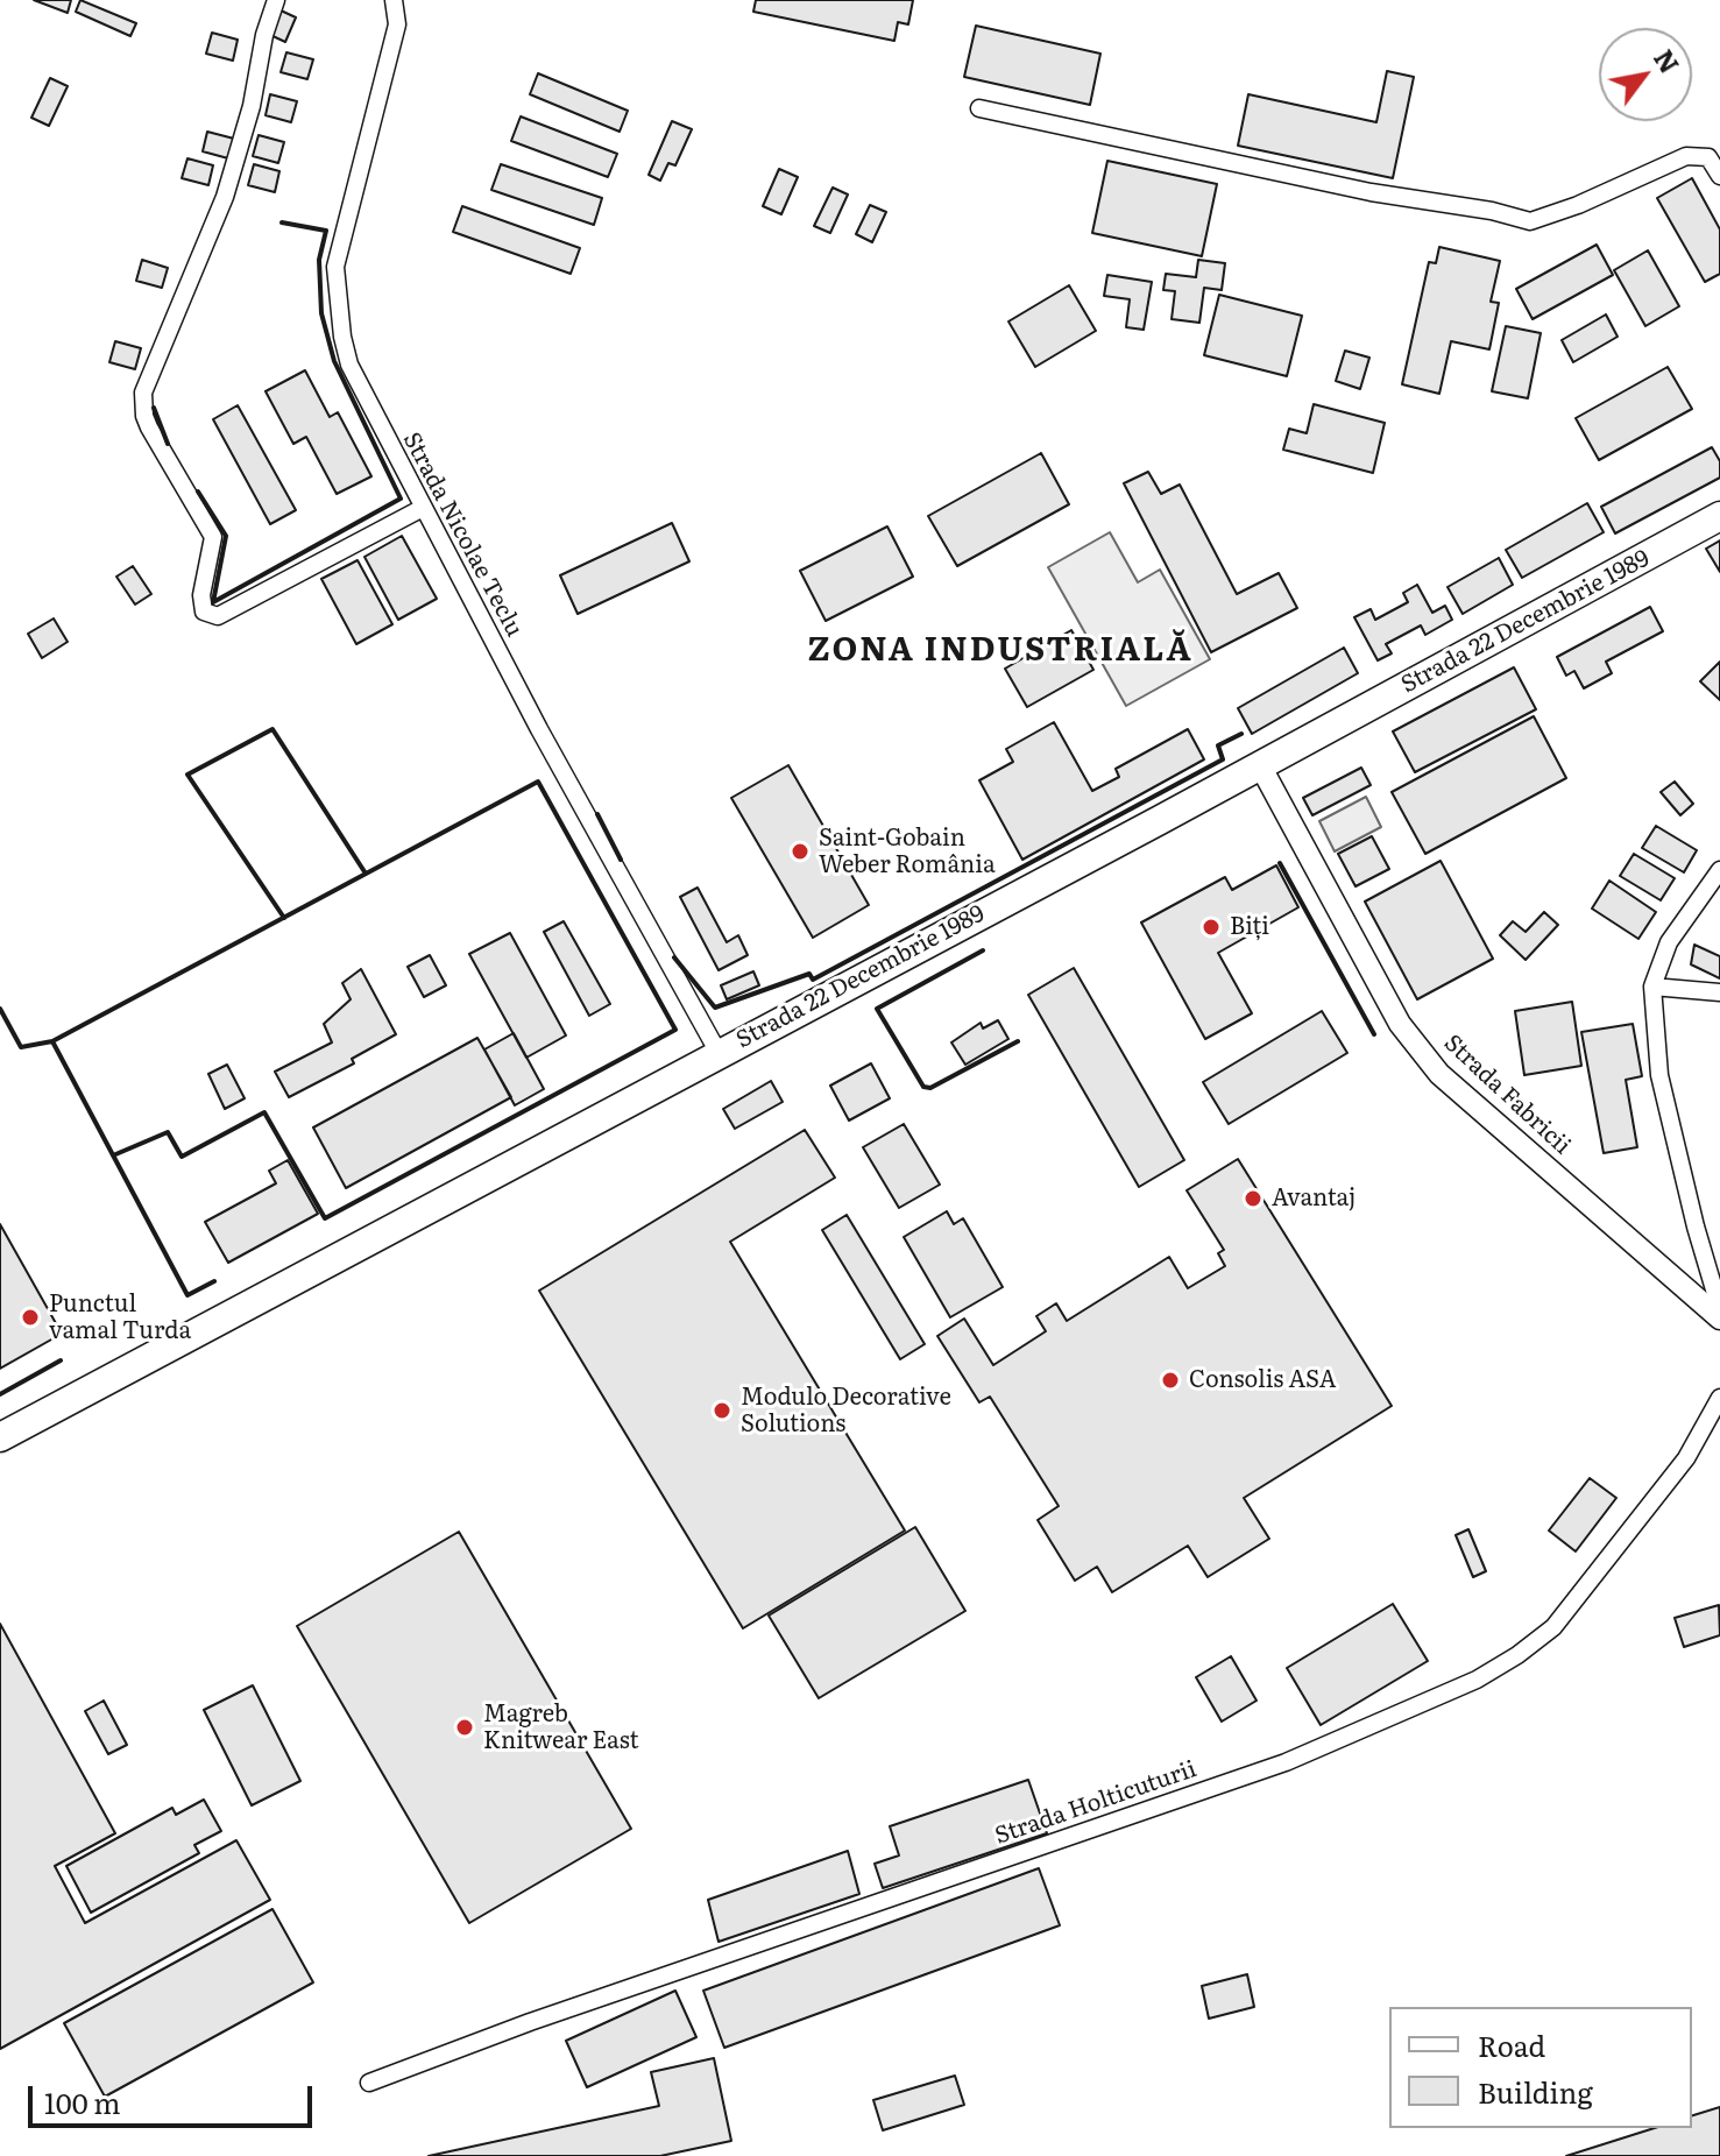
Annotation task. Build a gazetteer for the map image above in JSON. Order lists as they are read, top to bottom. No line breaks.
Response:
{"streets":{"main road":["Strada 22 Decembrie 1989"],"street":["Strada Nicolae Teclu","Strada Fabricii","Strada Holticuturii"]},"crossings":[["Strada Nicolae Teclu","Strada 22 Decembrie 1989"],["Strada 22 Decembrie 1989","Strada Fabricii"]],"districts":["ZONA INDUSTRIALĂ"],"places":["Saint-Gobain Weber România","Biți","Avantaj","Punctul vamal Turda","Consolis ASA","Modulo Decorative Solutions","Magreb Knitwear East"],"legend":["Road","Building"],"scale_bar":"100 m","north":"top right"}
